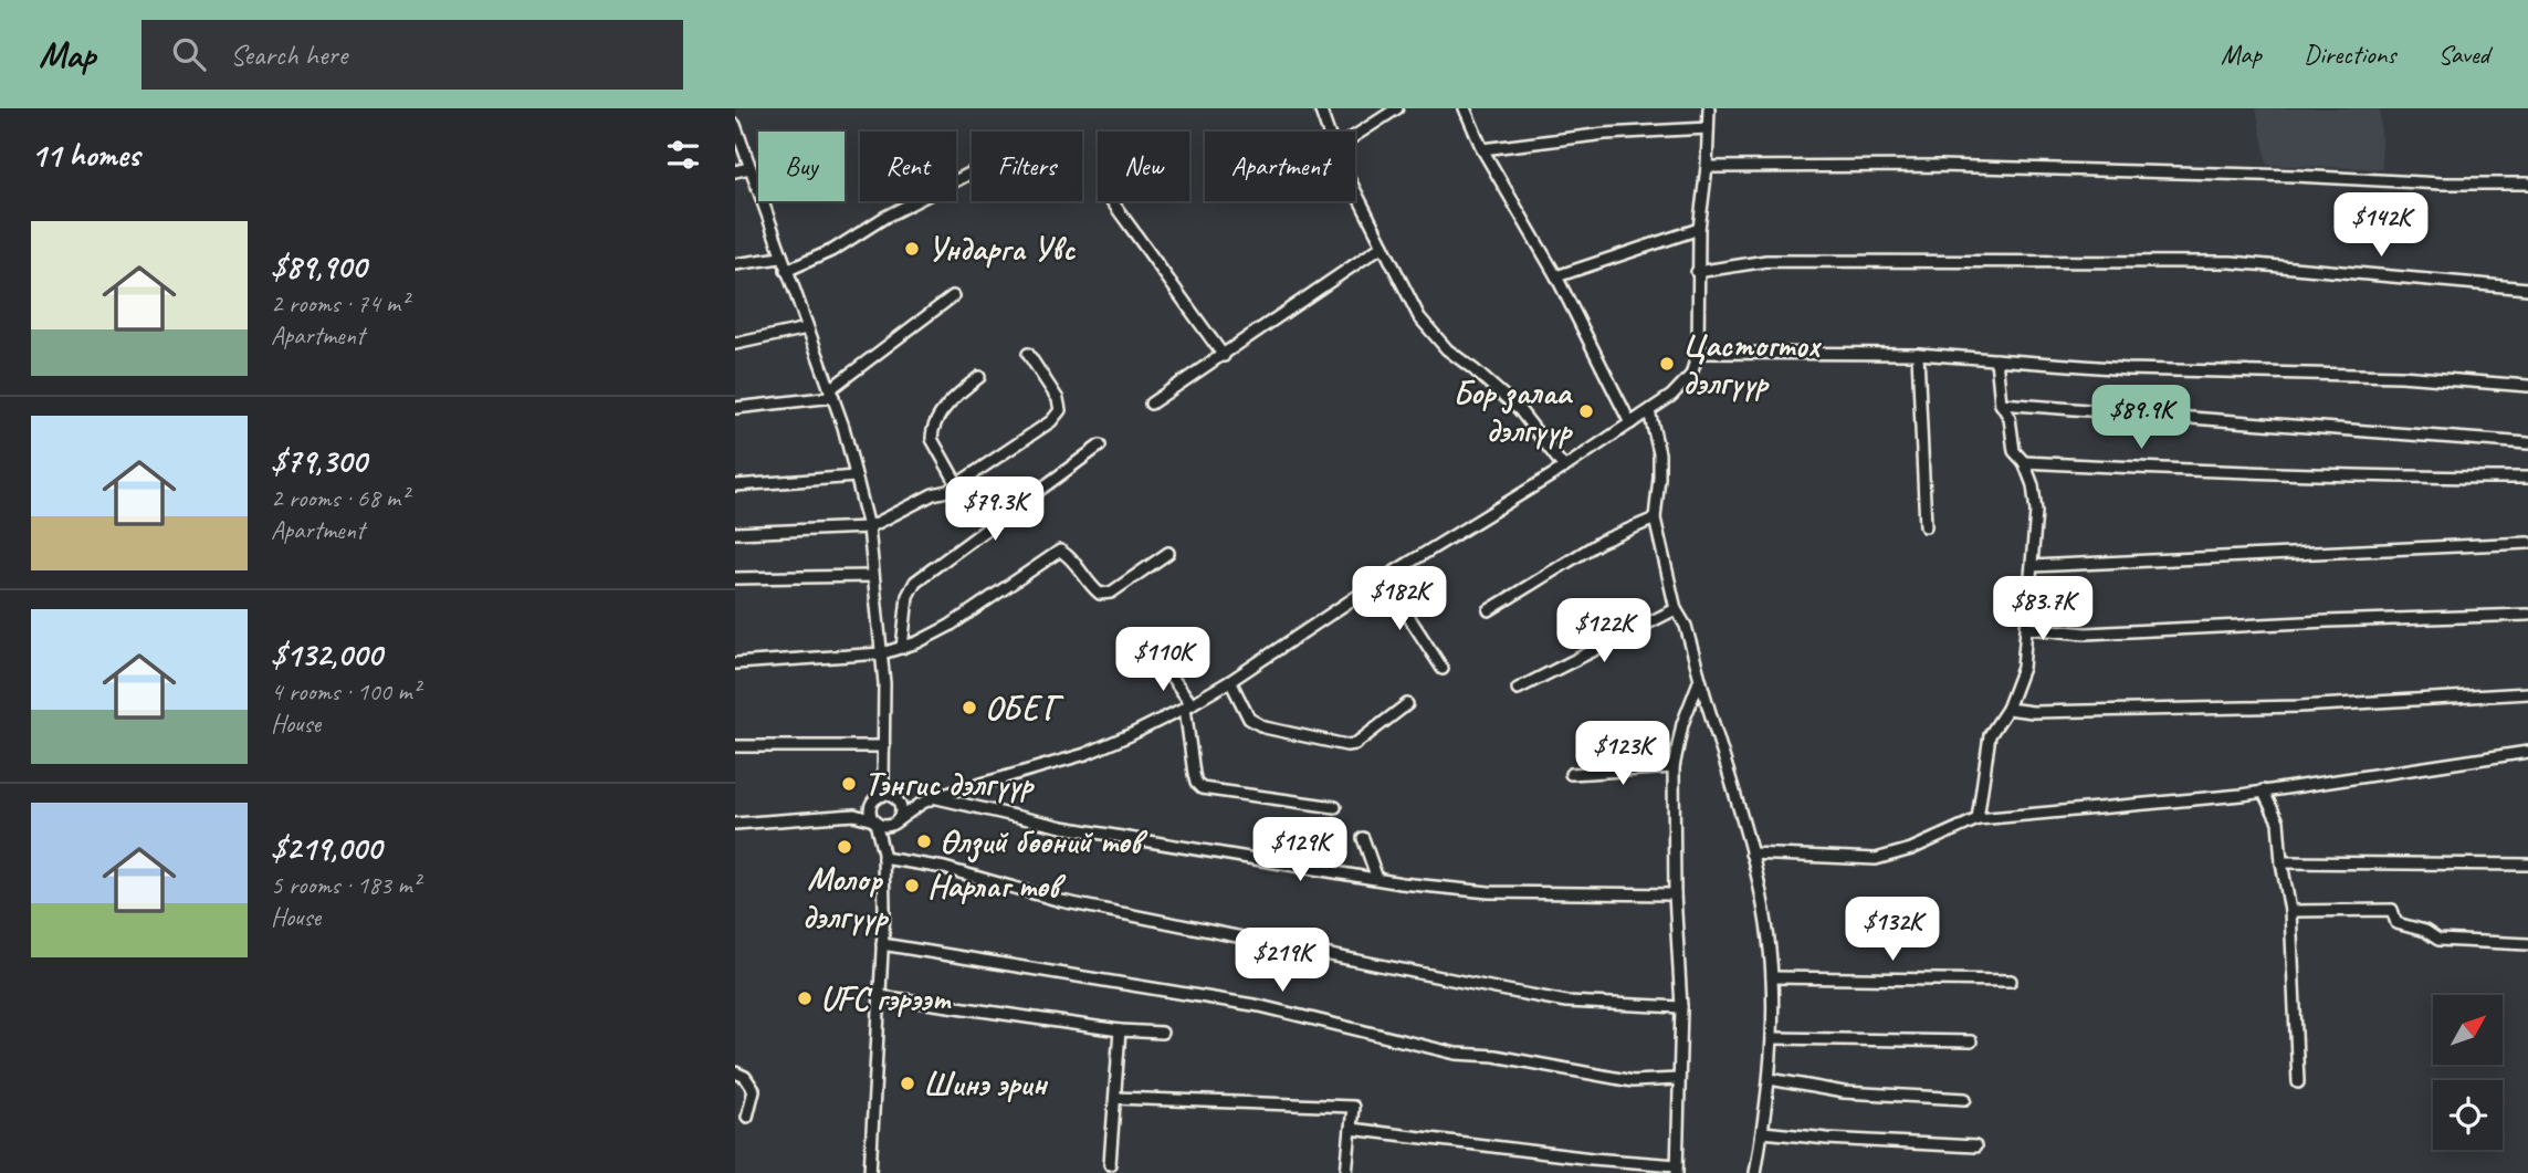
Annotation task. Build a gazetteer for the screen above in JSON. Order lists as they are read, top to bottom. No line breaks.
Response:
{"places":["Ундарга Увс","Цастогтох дэлгүүр","Бор залаа дэлгүүр","ОБЕГ","Тэнгис дэлгүүр","Өлзий бөөний төв","Молор дэлгүүр","Нарлаг төв","UFC гэрээт","Шинэ эрин"],"north":"top right","page":{"header":"Map","search":"Search here","nav":["Map","Directions","Saved"],"heading":"11 homes","chip":["Buy","Rent","Filters","New","Apartment"],"price":["$142K","$89.9K","$79.3K","$182K","$83.7K","$122K","$110K","$123K","$129K","$132K","$219K"],"list":[{"name":"$89,900","note":"2 rooms · 74 m² · Apartment"},{"name":"$79,300","note":"2 rooms · 68 m² · Apartment"},{"name":"$132,000","note":"4 rooms · 100 m² · House"},{"name":"$219,000","note":"5 rooms · 183 m² · House"}]}}
